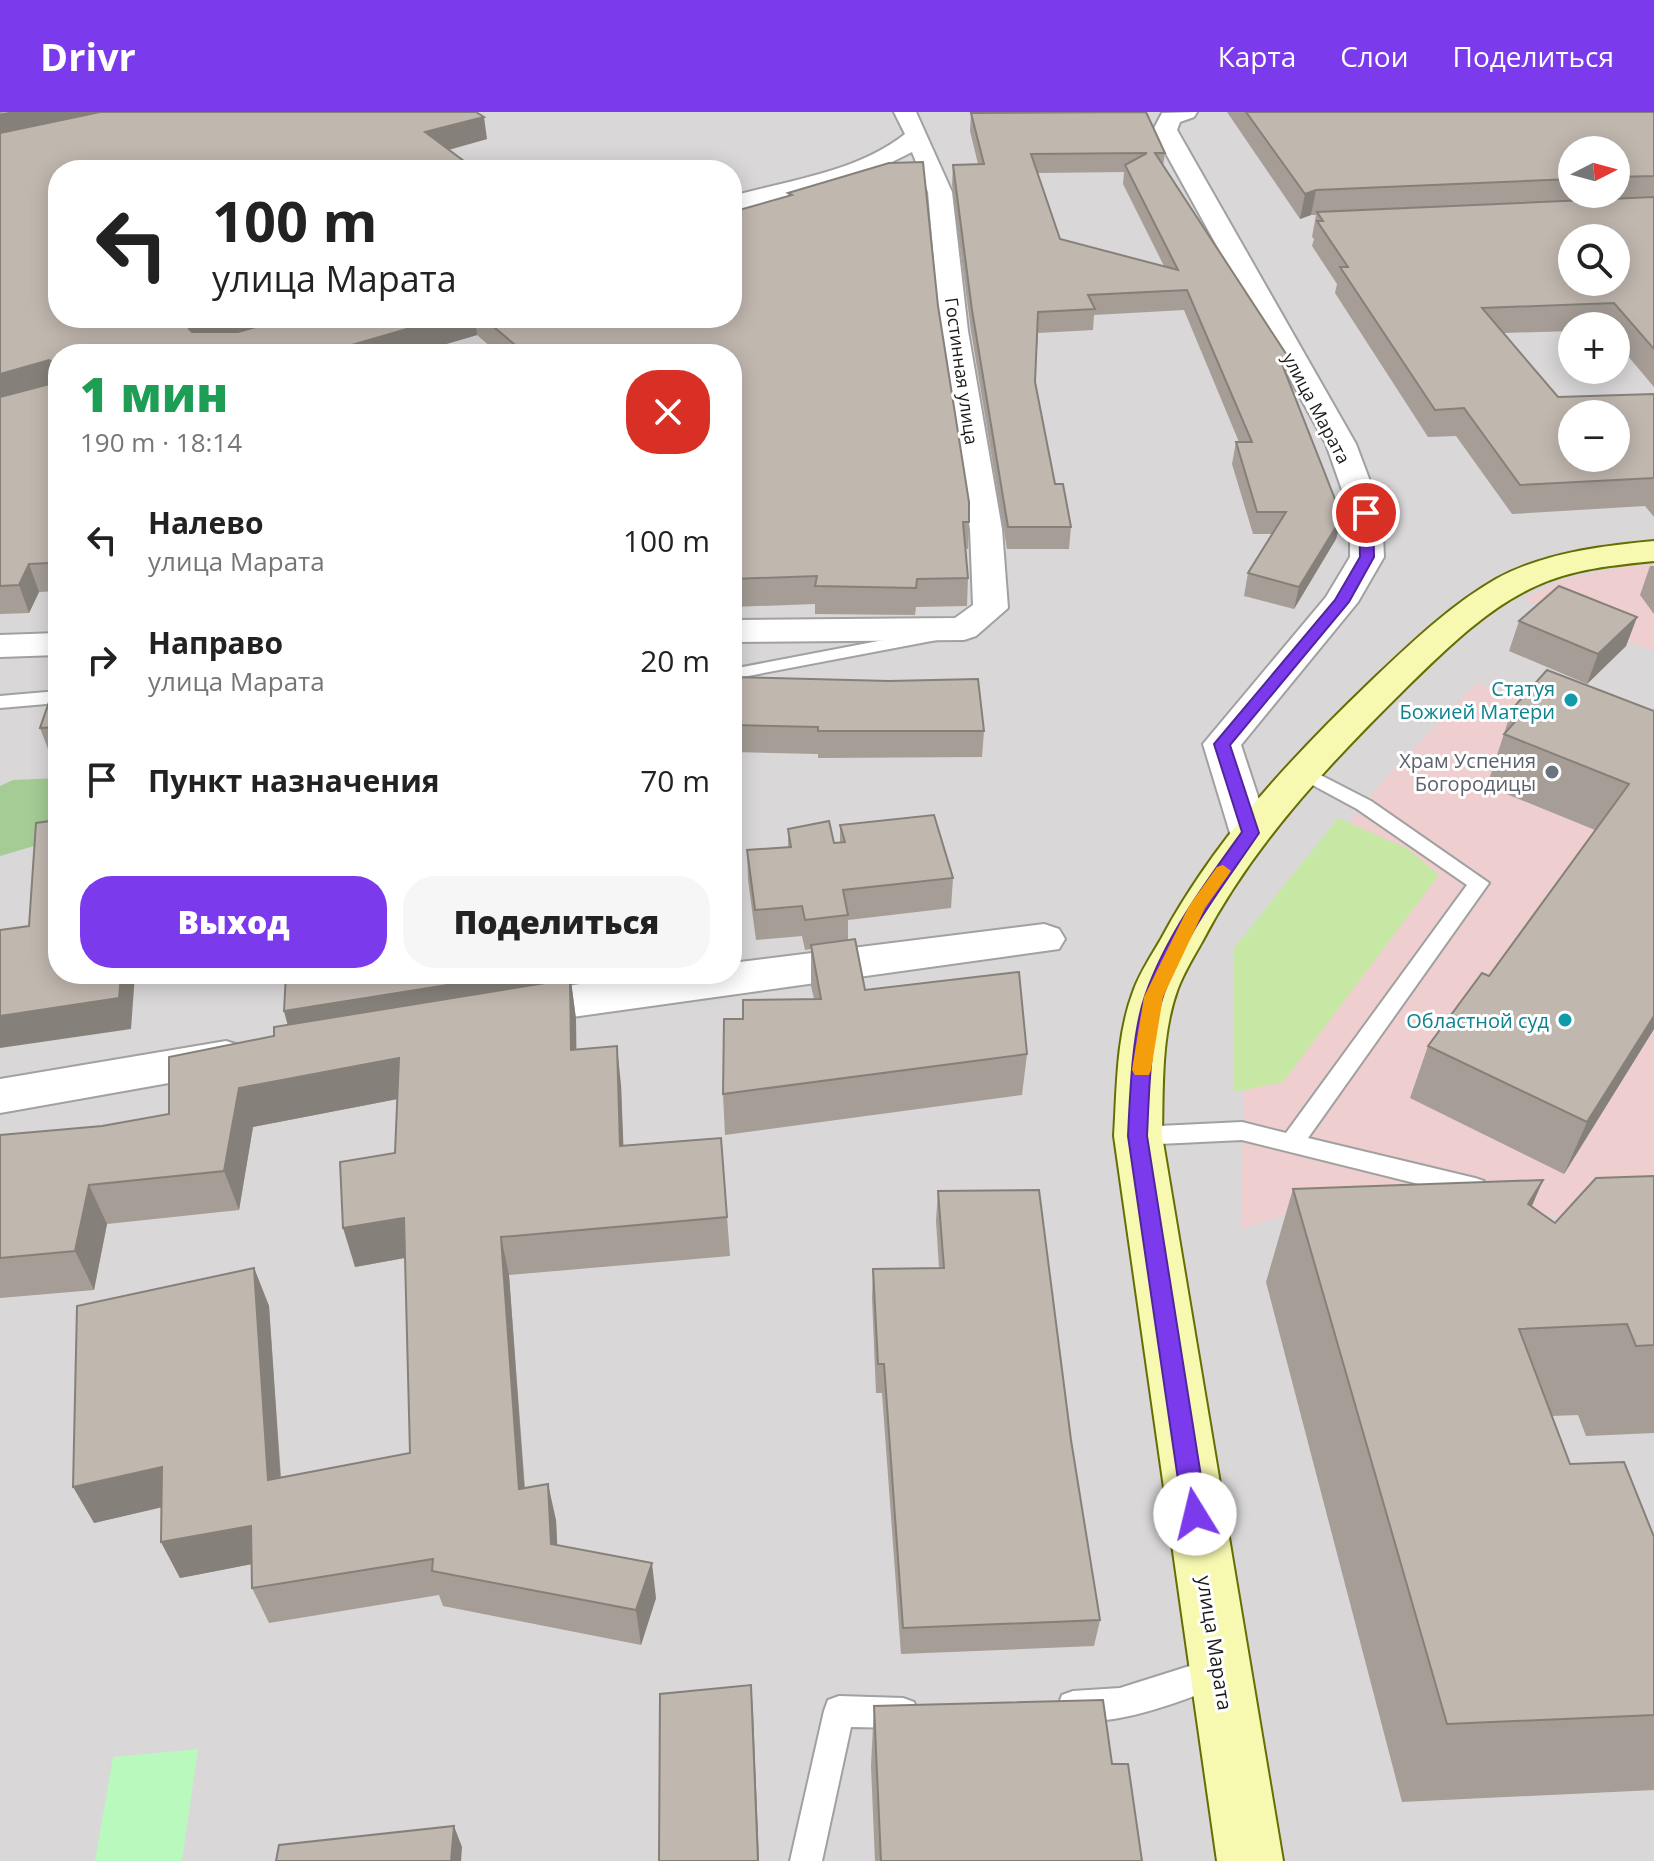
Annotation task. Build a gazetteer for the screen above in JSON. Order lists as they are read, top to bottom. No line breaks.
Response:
{"streets":{"main road":["улица Марата"],"street":["Гостинная улица"]},"places":["Статуя Божией Матери","Храм Успения Богородицы","Областной суд"],"north":"right","page":{"header":"Drivr","nav":["Карта","Слои","Поделиться"],"map_buttons":["+","−"],"turn":["100 m","улица Марата"],"heading":["1 мин","190 m · 18:14"],"list":[{"name":"Налево","note":"улица Марата","value":"100 m"},{"name":"Направо","note":"улица Марата","value":"20 m"},{"name":"Пункт назначения","value":"70 m"}],"buttons":["Выход","Поделиться"]}}
